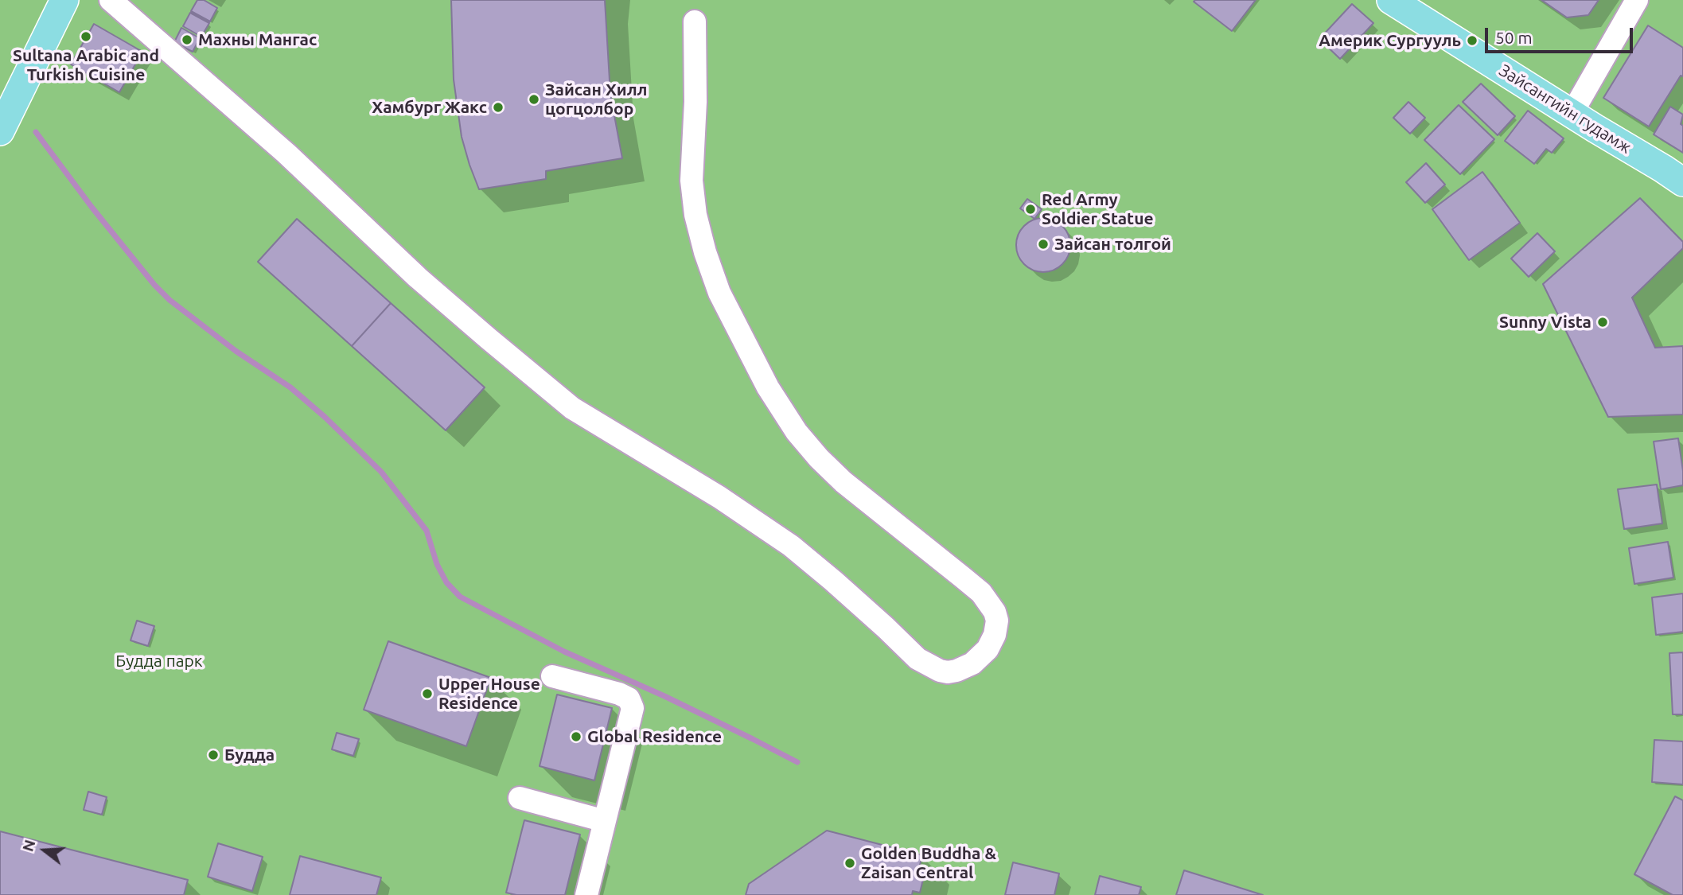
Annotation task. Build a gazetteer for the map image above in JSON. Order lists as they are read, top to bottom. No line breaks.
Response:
{"streets":{"main road":["Зайсангийн гудамж"]},"parks":["Будда парк"],"places":["Sultana Arabic and Turkish Cuisine","Махны Мангас","Америк Cургууль","Зайсан Хилл цогцолбор","Хамбург Жакс","Red Army Soldier Statue","Зайсан толгой","Sunny Vista","Upper House Residence","Global Residence","Будда","Golden Buddha & Zaisan Central"],"scale_bar":"50 m","north":"left"}
